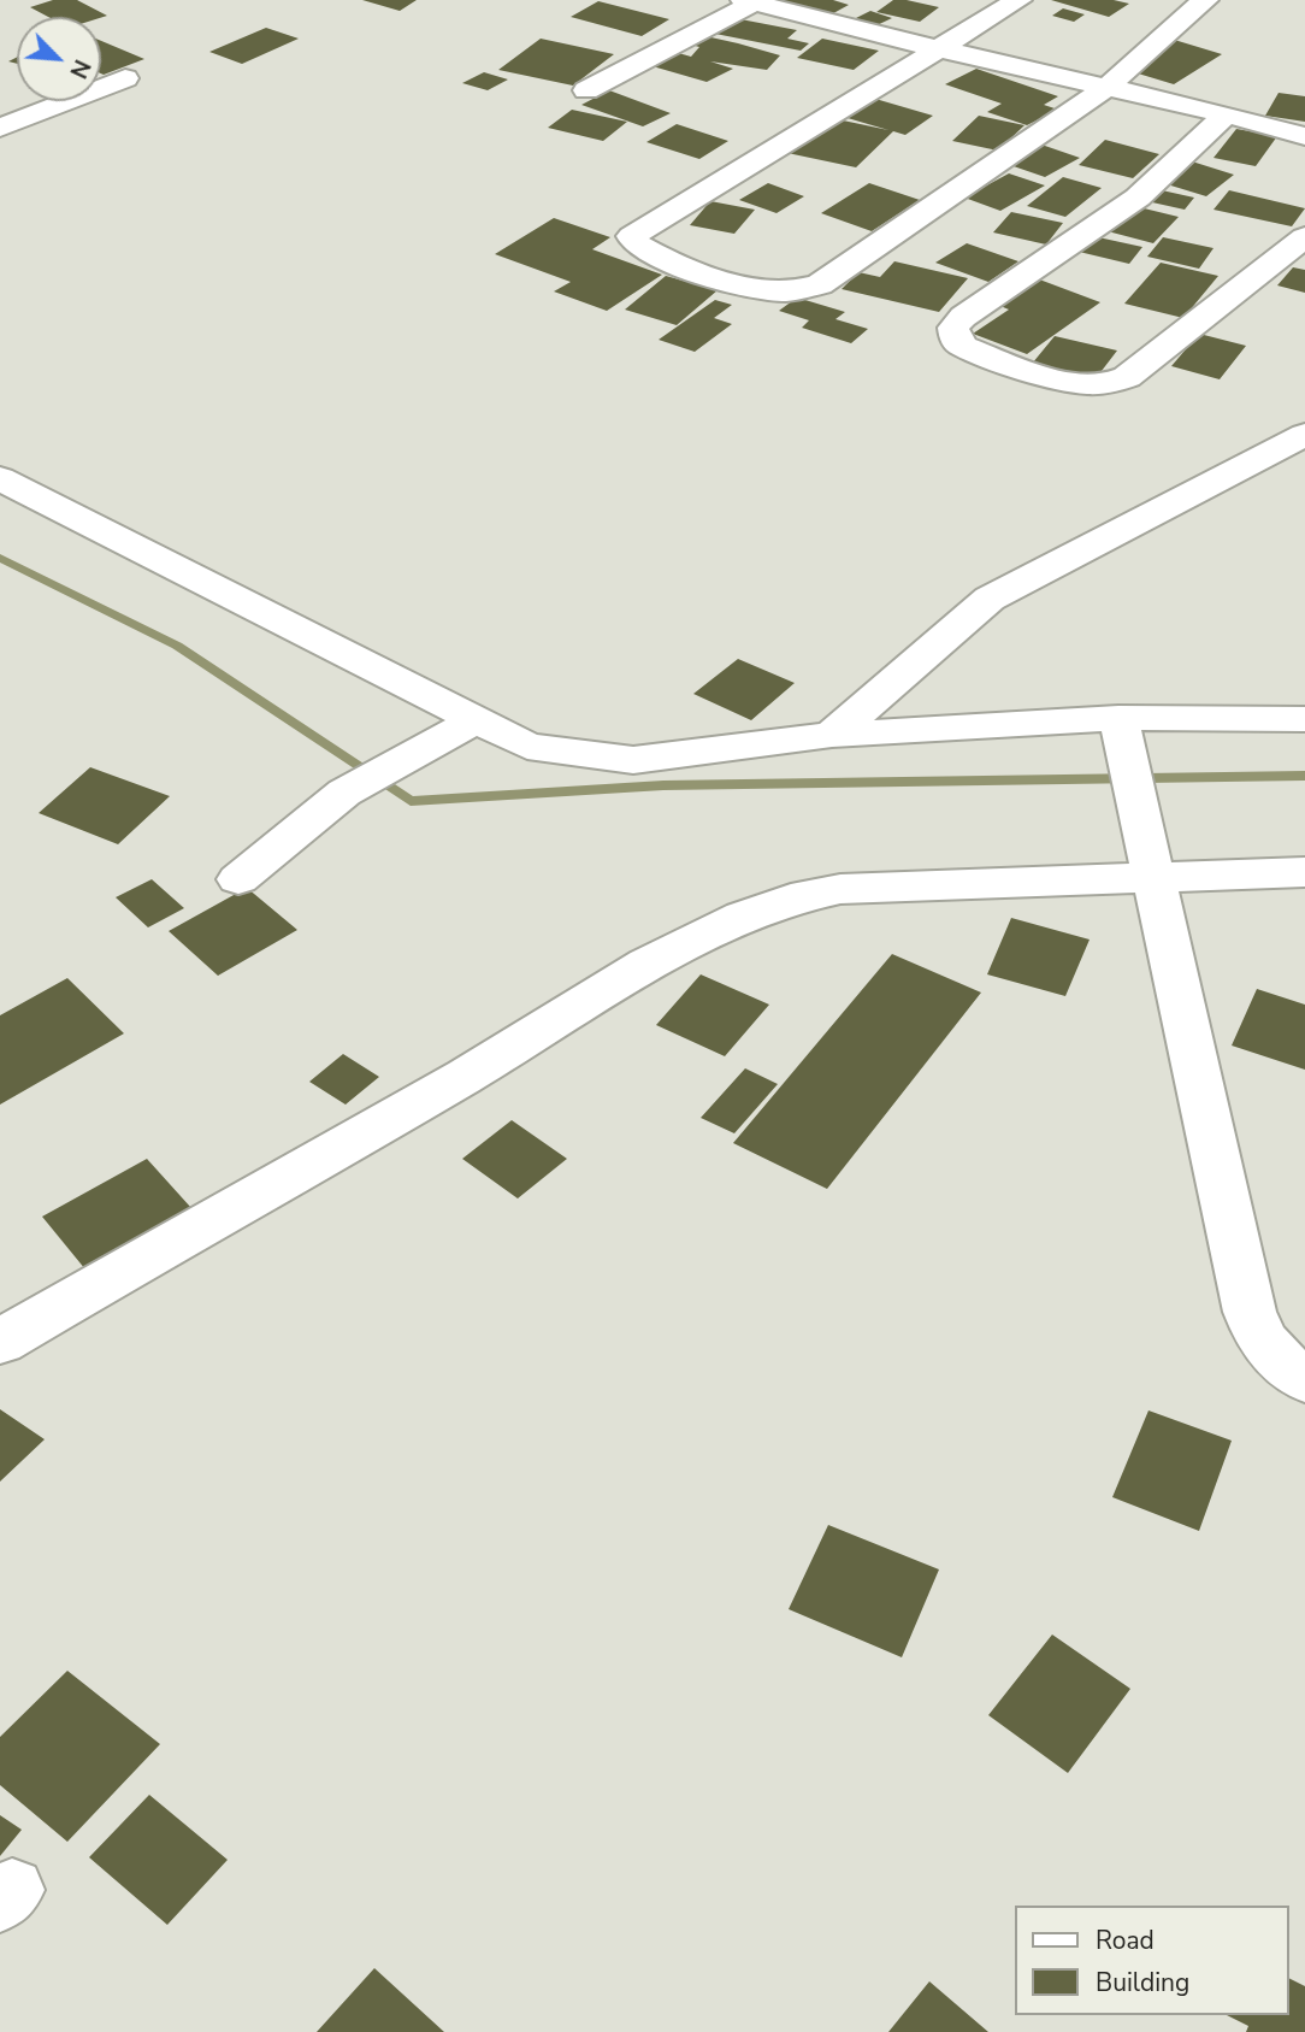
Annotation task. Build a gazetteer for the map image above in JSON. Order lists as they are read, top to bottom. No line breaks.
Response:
{"legend":["Road","Building"],"north":"bottom right"}
